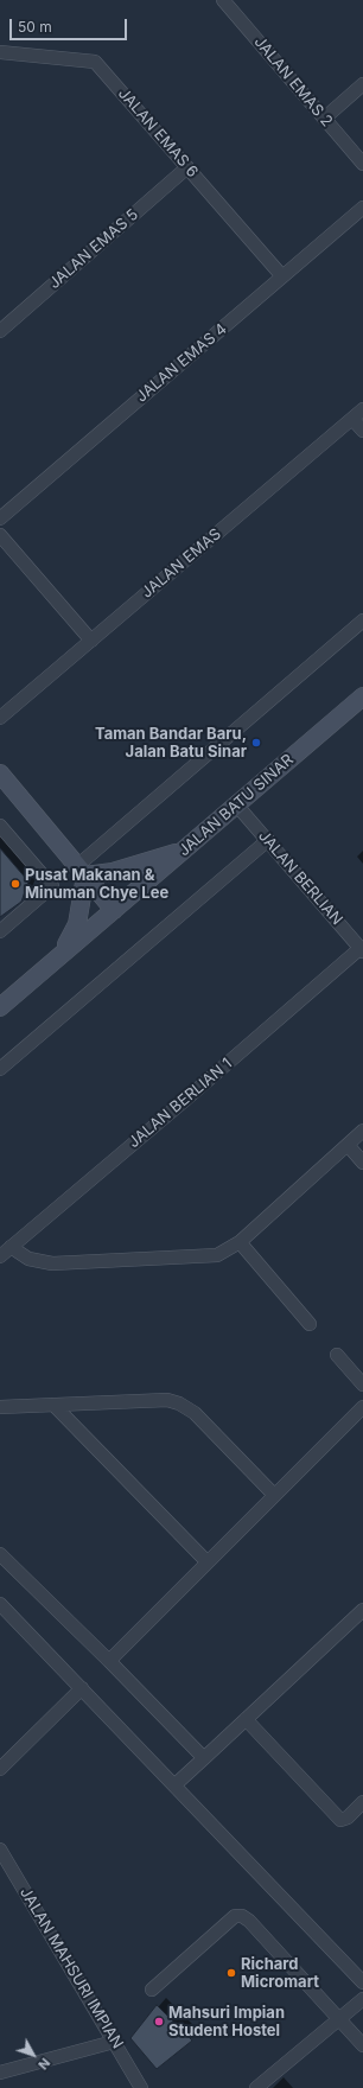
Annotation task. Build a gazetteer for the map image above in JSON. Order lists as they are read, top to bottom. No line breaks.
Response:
{"streets":{"street":["JALAN EMAS 2","JALAN EMAS 6","JALAN EMAS 5","JALAN EMAS 4","JALAN EMAS","JALAN BATU SINAR","JALAN BERLIAN","JALAN BERLIAN 1","JALAN MAHSURI IMPIAN"]},"crossings":[["JALAN EMAS 6","JALAN EMAS 5"],["JALAN EMAS 6","JALAN EMAS 4"],["JALAN BATU SINAR","JALAN BERLIAN"],["JALAN BERLIAN","JALAN BERLIAN 1"]],"places":["Taman Bandar Baru, Jalan Batu Sinar","Pusat Makanan & Minuman Chye Lee","Richard Micromart","Mahsuri Impian Student Hostel"],"scale_bar":"50 m","north":"bottom right"}
